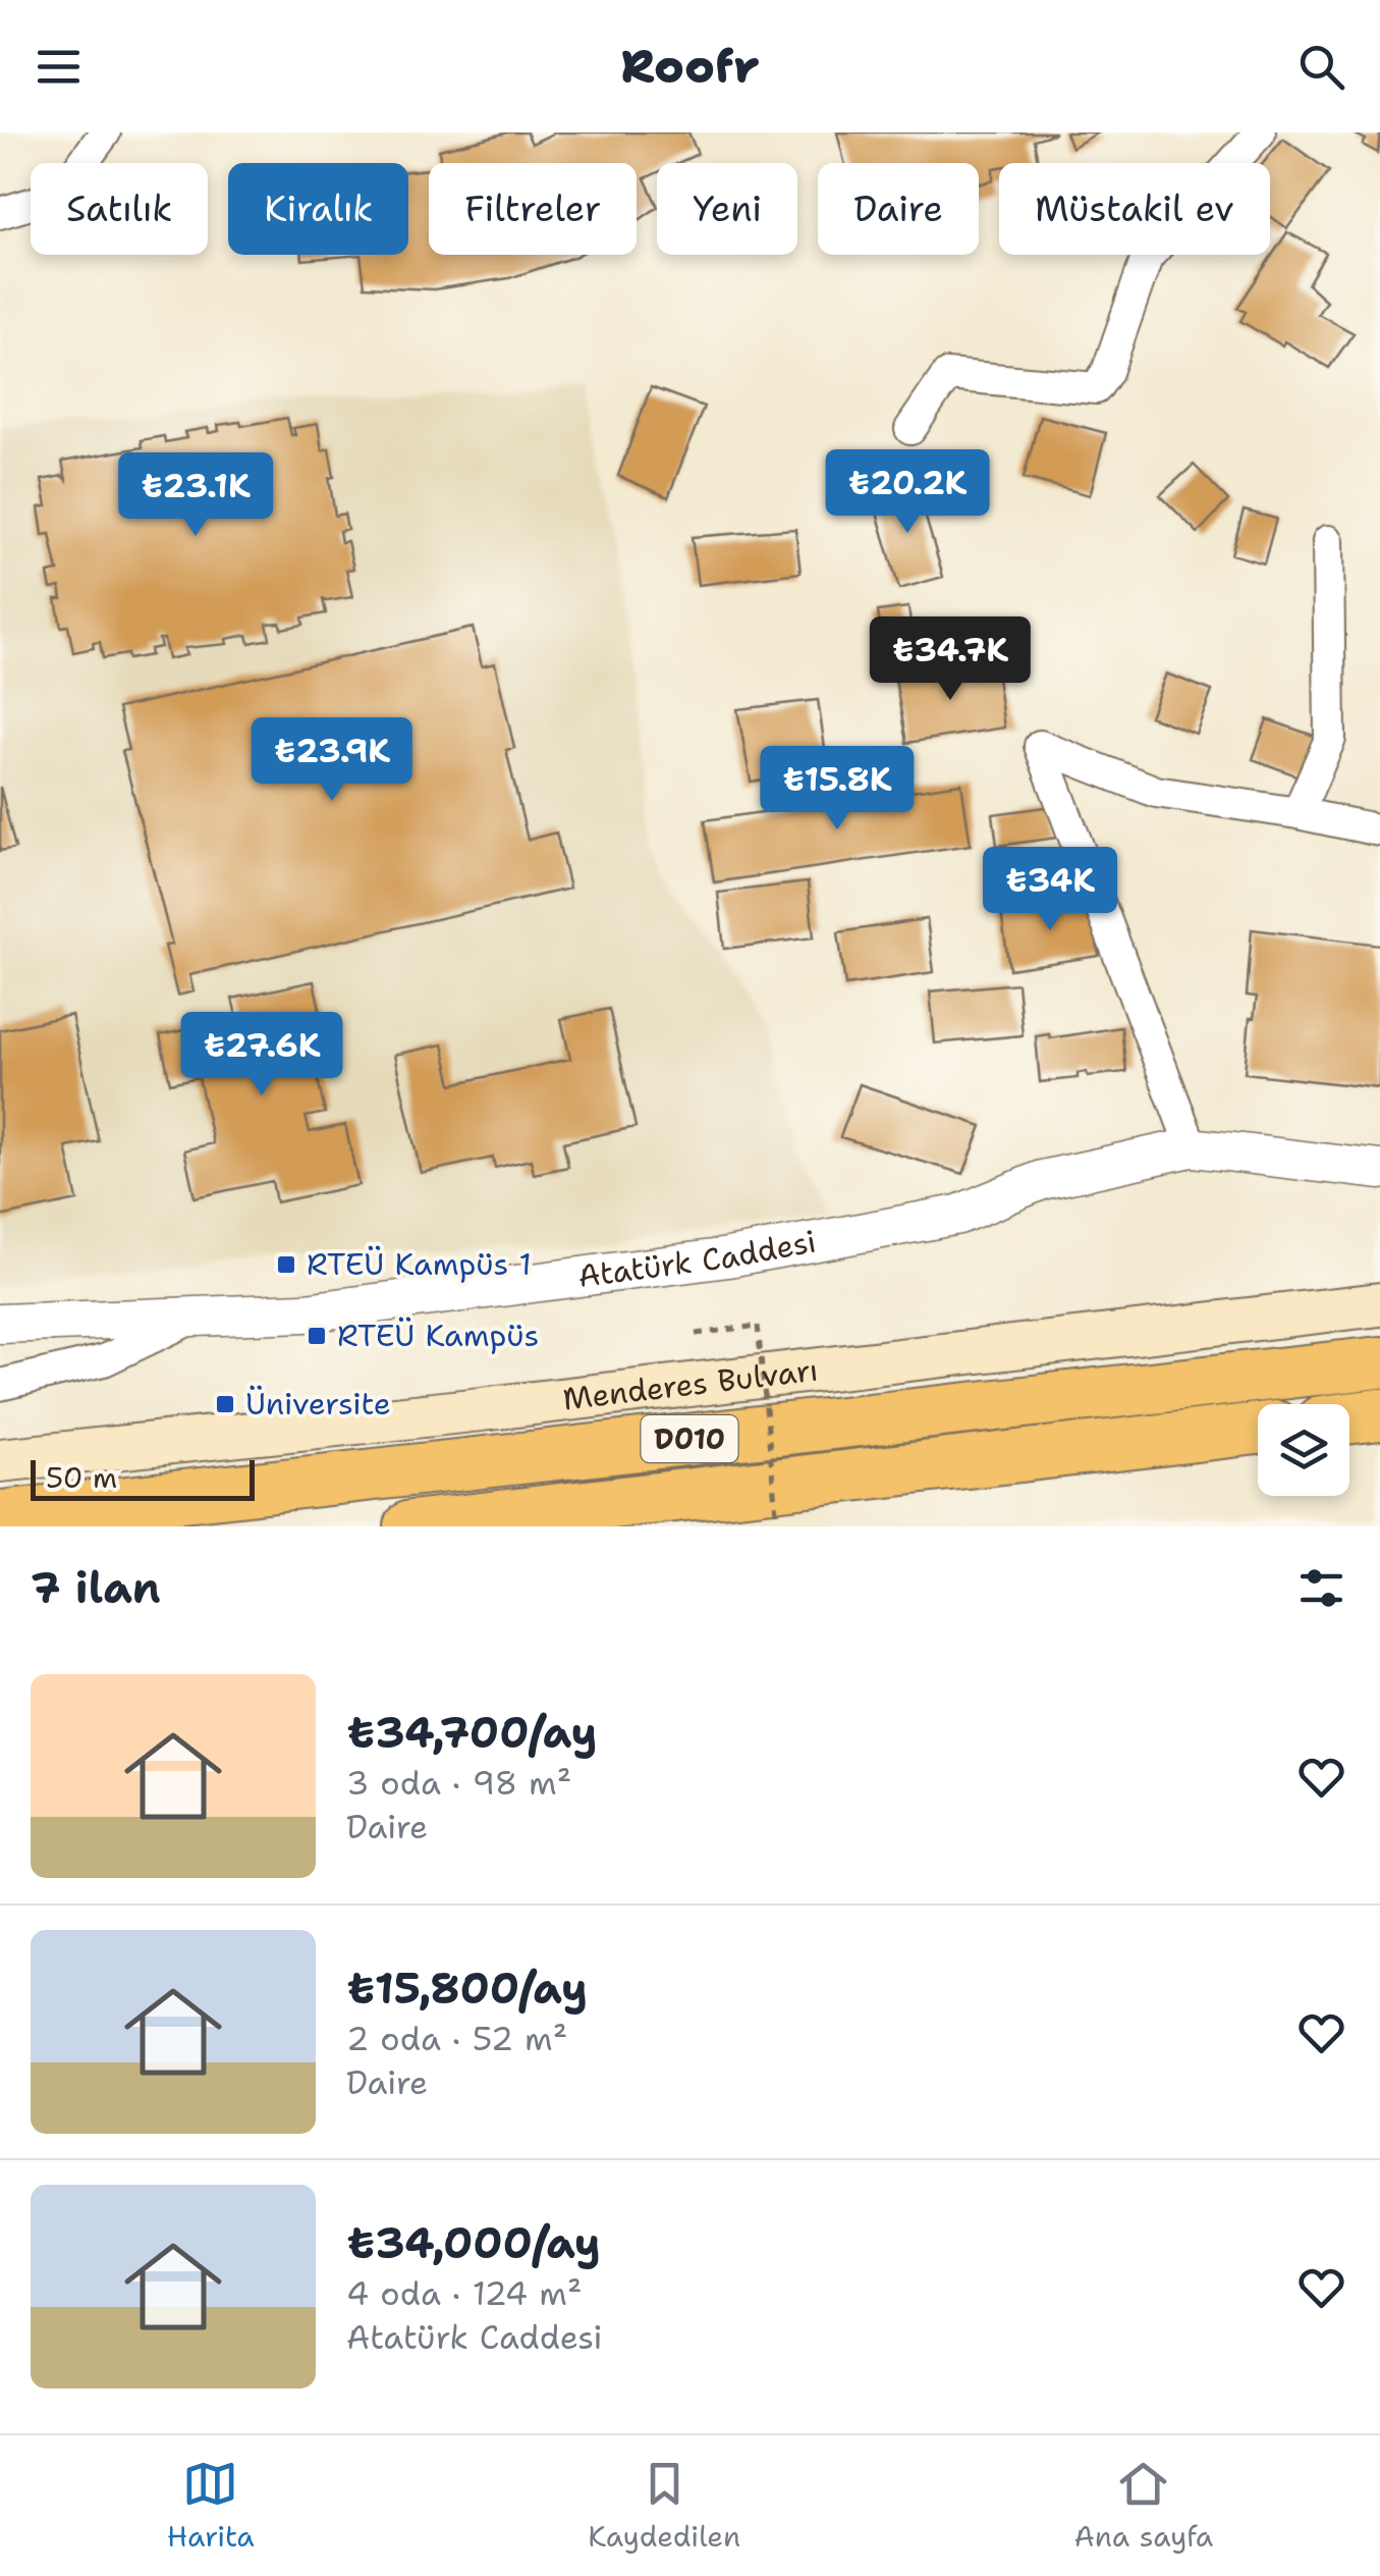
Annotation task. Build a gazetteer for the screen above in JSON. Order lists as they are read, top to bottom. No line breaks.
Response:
{"streets":{"highway":["D010"],"main road":["Menderes Bulvarı"],"street":["Atatürk Caddesi"]},"places":{"transit":["RTEÜ Kampüs 1","RTEÜ Kampüs","Üniversite"]},"scale_bar":"50 m","page":{"header":"Roofr","chip":["Satılık","Kiralık","Filtreler","Yeni","Daire","Müstakil ev"],"price":["₺20.2K","₺23.1K","₺34.7K","₺23.9K","₺15.8K","₺34K","₺27.6K"],"scale":"50 m","heading":"7 ilan","list":[{"name":"₺34,700/ay","note":"3 oda · 98 m² · Daire"},{"name":"₺15,800/ay","note":"2 oda · 52 m² · Daire"},{"name":"₺34,000/ay","note":"4 oda · 124 m² · Atatürk Caddesi"}],"tabs":["Harita","Kaydedilen","Ana sayfa"]}}
